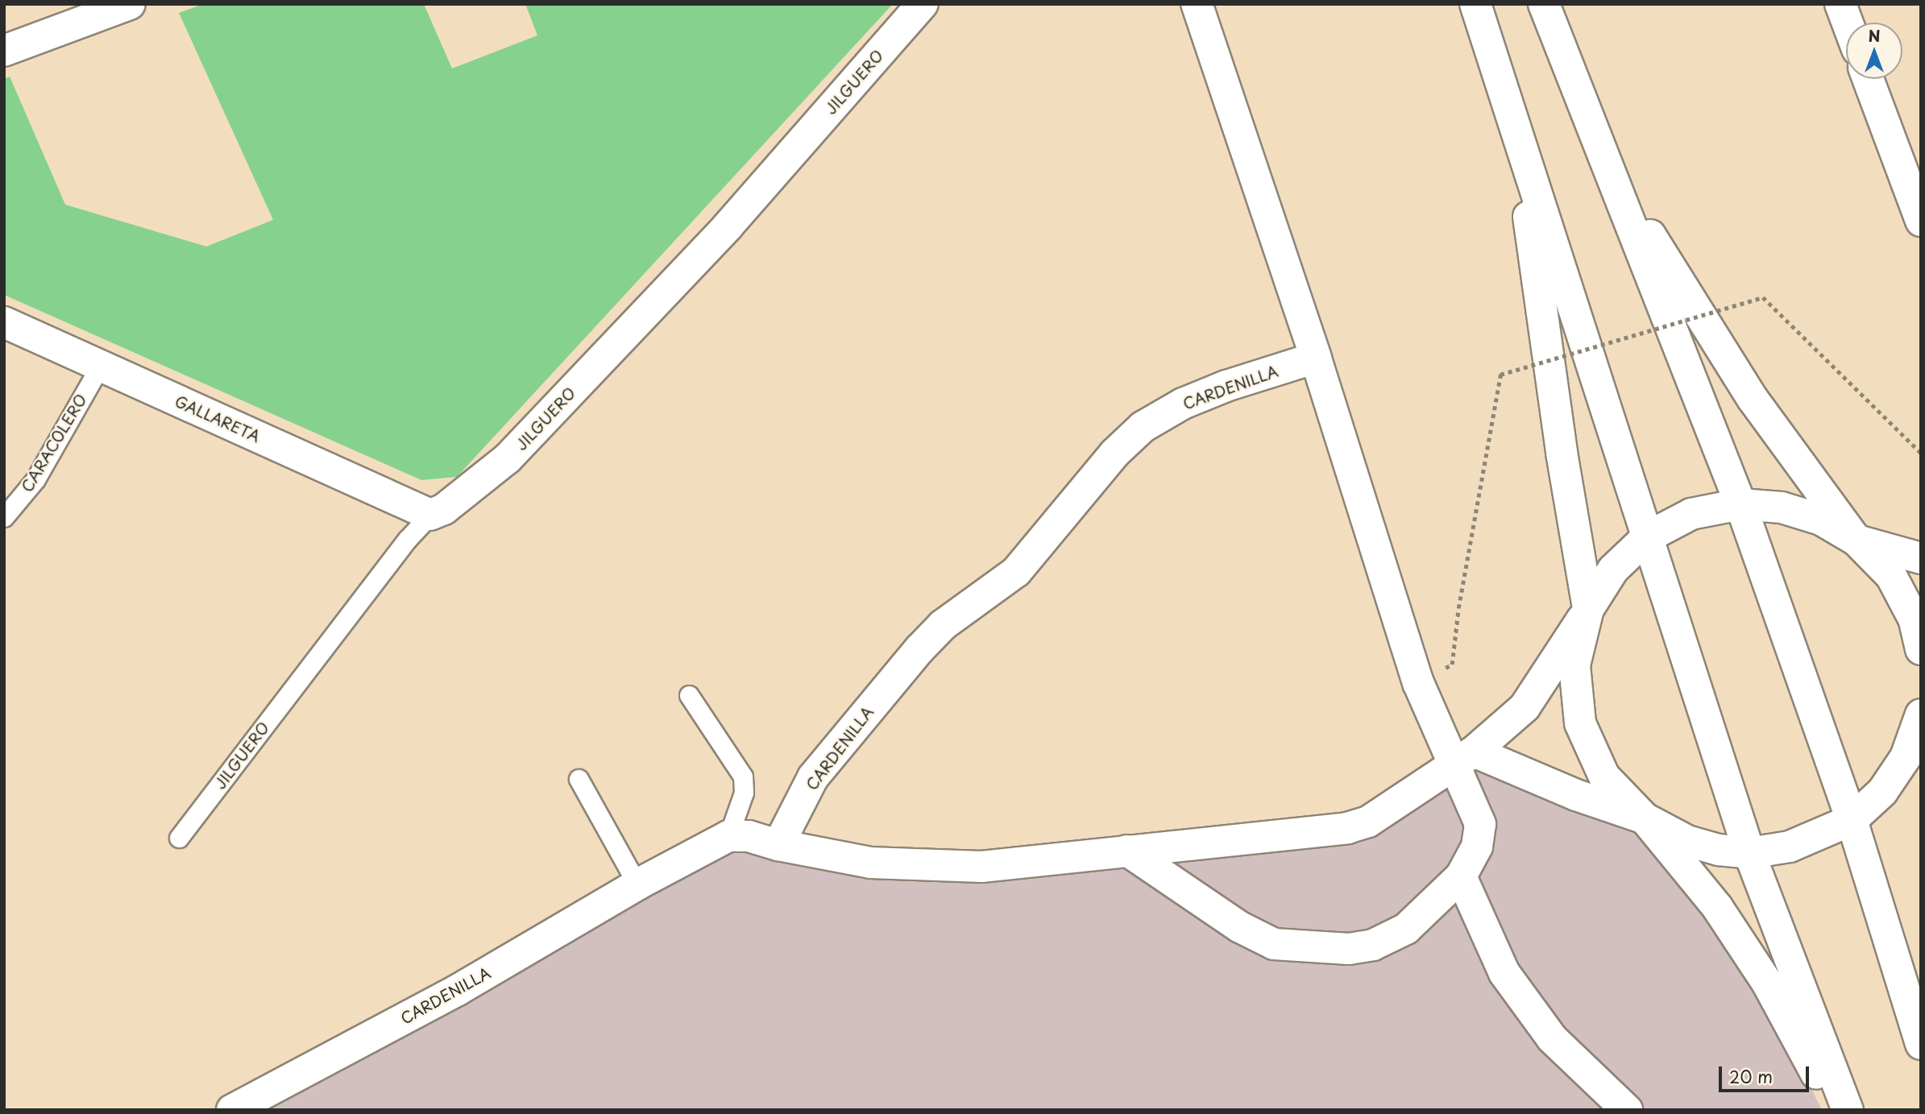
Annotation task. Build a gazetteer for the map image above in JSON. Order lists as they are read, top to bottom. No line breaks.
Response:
{"streets":{"main road":["JILGUERO","CARDENILLA","GALLARETA"],"lane":["CARACOLERO"]},"crossings":[["JILGUERO","GALLARETA"],["GALLARETA","CARACOLERO"]],"scale_bar":"20 m","north":"top"}
